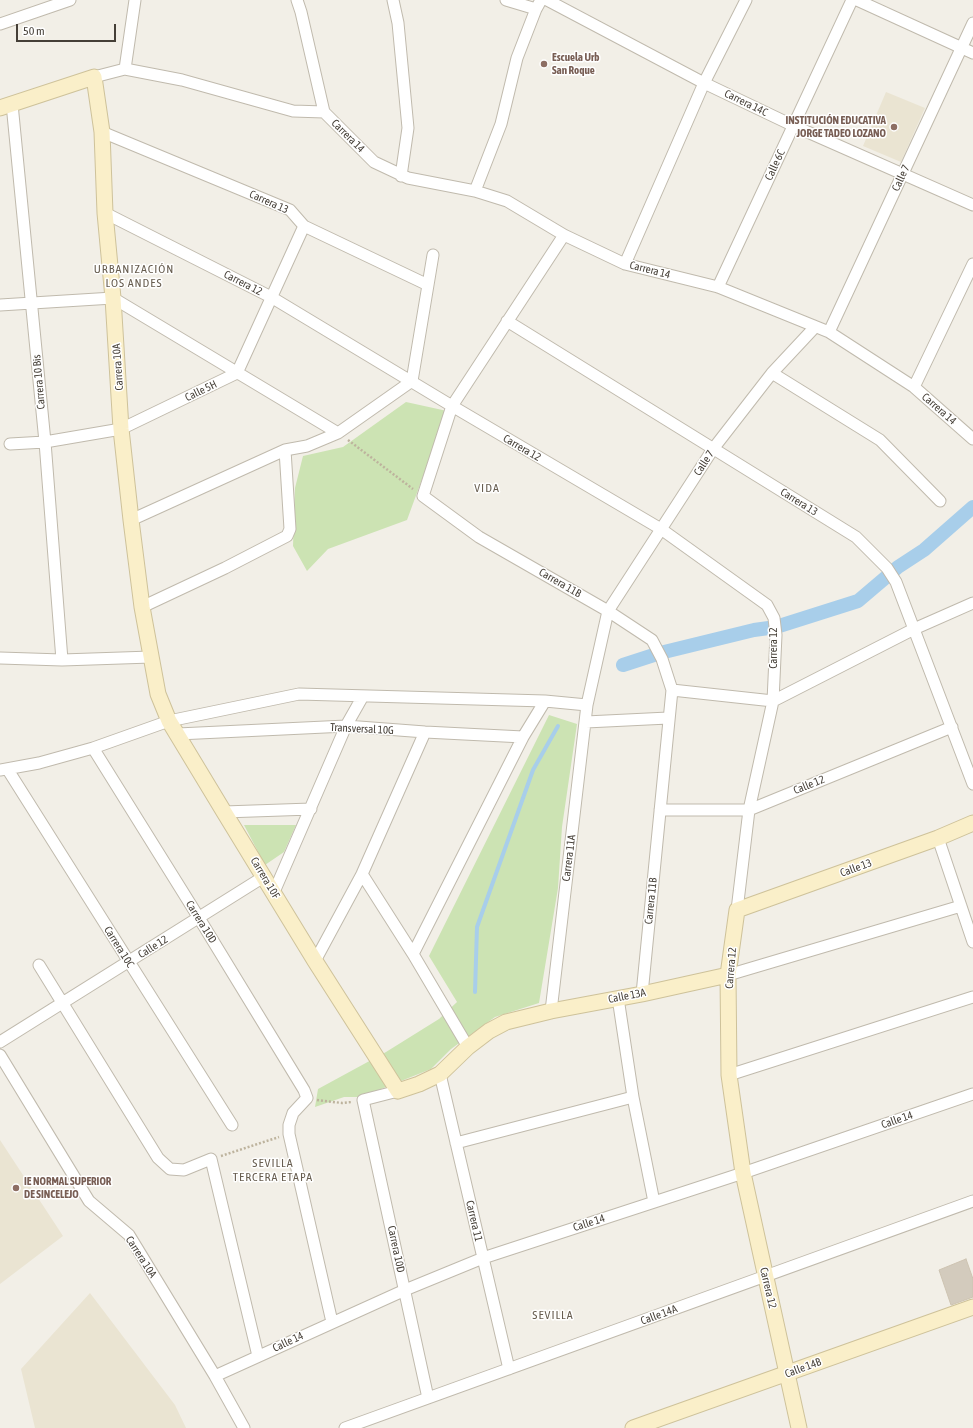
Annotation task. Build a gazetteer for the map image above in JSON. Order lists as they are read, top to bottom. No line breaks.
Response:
{"streets":{"street":["Carrera 14C","Carrera 14","Calle 6C","Calle 7","Carrera 13","Carrera 12","Carrera 10A","Carrera 10 Bis","Calle 5H","Carrera 11B","Transversal 10G","Calle 12","Carrera 11A","Calle 13","Carrera 10F","Carrera 10D","Carrera 10C","Calle 13A","Calle 14","Carrera 11","Calle 14A","Calle 14B"]},"crossings":[["Carrera 14C","Calle 6C"],["Carrera 14C","Calle 7"],["Carrera 14","Calle 6C"],["Carrera 14","Calle 7"],["Carrera 14","Carrera 10A"],["Carrera 14","Carrera 10 Bis"],["Calle 7","Carrera 13"],["Calle 7","Carrera 12"],["Calle 7","Carrera 11B"],["Calle 7","Carrera 11A"],["Carrera 13","Carrera 10A"],["Carrera 13","Calle 12"],["Carrera 12","Carrera 10A"],["Carrera 12","Calle 12"],["Carrera 12","Calle 13"],["Carrera 12","Calle 13A"],["Carrera 12","Calle 14"],["Carrera 12","Calle 14A"],["Carrera 12","Calle 14B"],["Carrera 10A","Calle 5H"],["Carrera 10A","Carrera 10F"],["Carrera 10A","Calle 14"],["Carrera 10 Bis","Calle 5H"],["Carrera 11B","Calle 12"],["Carrera 11B","Carrera 11A"],["Carrera 11B","Calle 13A"],["Transversal 10G","Carrera 10F"],["Calle 12","Carrera 10F"],["Calle 12","Carrera 10D"],["Calle 12","Carrera 10C"],["Carrera 11A","Calle 13A"],["Carrera 10F","Calle 13A"],["Carrera 10D","Calle 13A"],["Carrera 10D","Calle 14"],["Carrera 10D","Calle 14A"],["Calle 13A","Carrera 11"],["Calle 14","Carrera 11"],["Carrera 11","Calle 14A"]],"districts":["URBANIZACIÓN LOS ANDES","VIDA","SEVILLA TERCERA ETAPA","SEVILLA"],"places":["Escuela Urb San Roque","INSTITUCIÓN EDUCATIVA JORGE TADEO LOZANO","IE NORMAL SUPERIOR DE SINCELEJO"],"scale_bar":"50 m"}
